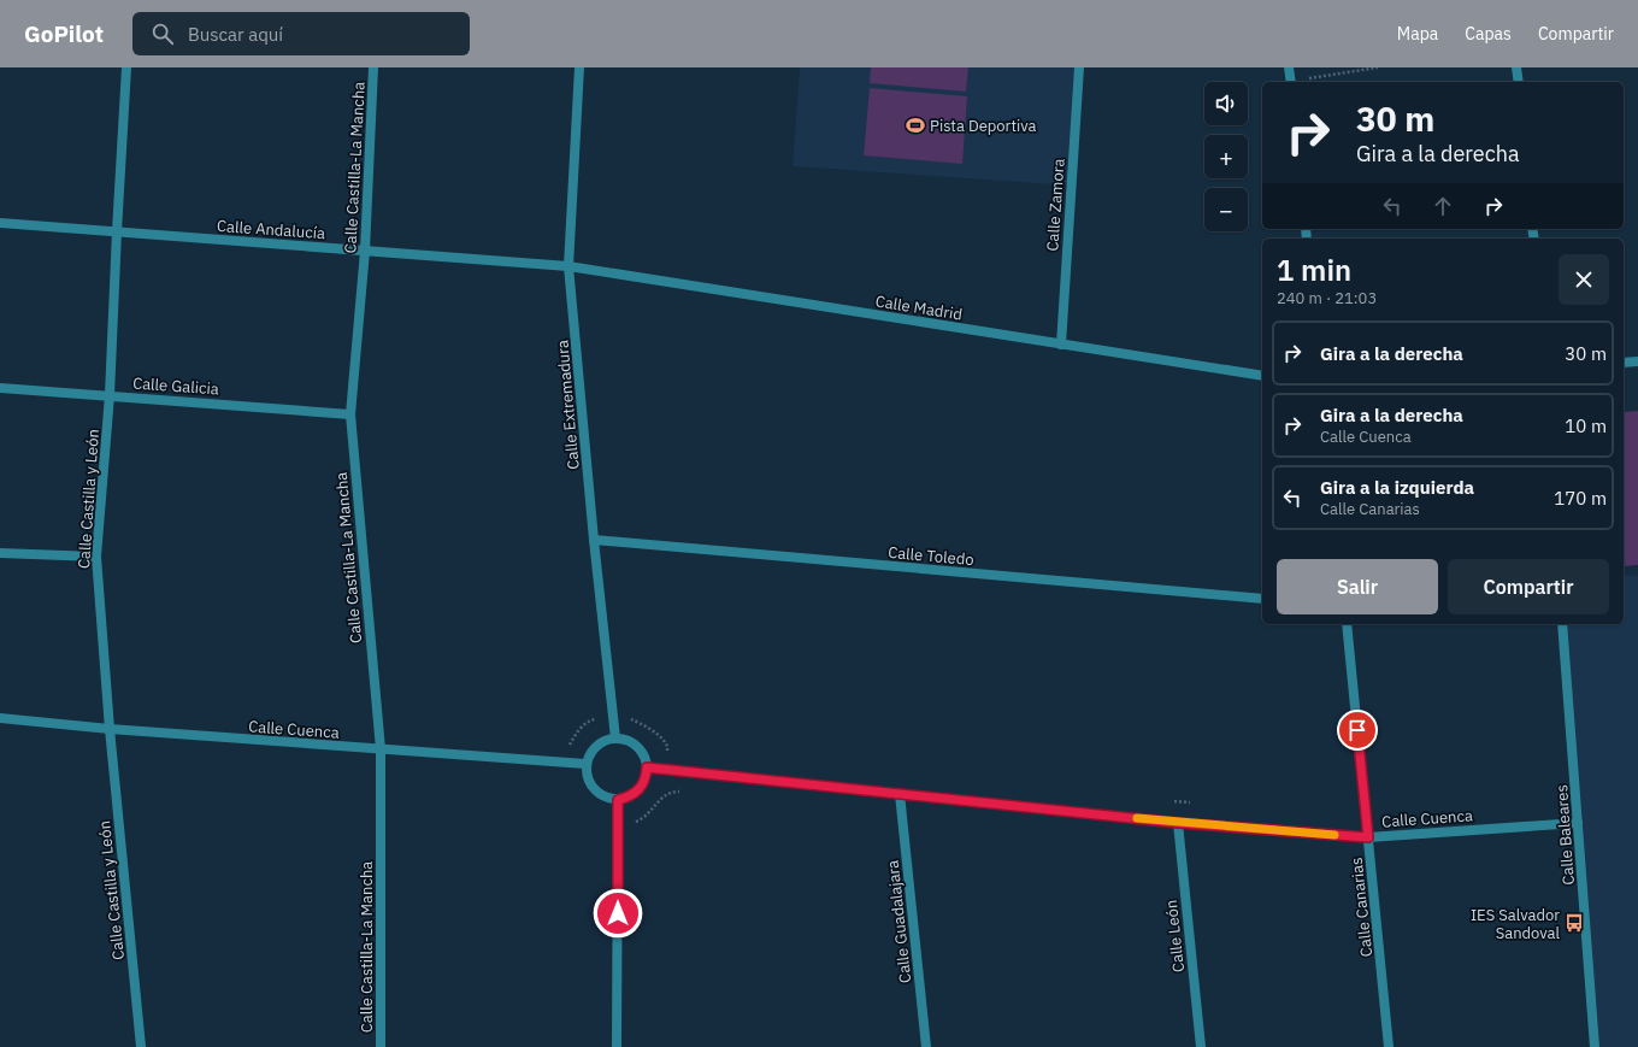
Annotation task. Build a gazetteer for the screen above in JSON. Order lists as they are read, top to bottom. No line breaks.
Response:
{"streets":{"street":["Calle Castilla-La Mancha","Calle Zamora","Calle Andalucía","Calle Madrid","Calle Galicia","Calle Extremadura","Calle Castilla y León","Calle Toledo","Calle Cuenca","Calle Baleares","Calle Canarias","Calle Guadalajara","Calle León"]},"crossings":[["Calle Castilla-La Mancha","Calle Andalucía"],["Calle Castilla-La Mancha","Calle Galicia"],["Calle Castilla-La Mancha","Calle Cuenca"],["Calle Zamora","Calle Madrid"],["Calle Andalucía","Calle Madrid"],["Calle Andalucía","Calle Extremadura"],["Calle Andalucía","Calle Castilla y León"],["Calle Madrid","Calle Extremadura"],["Calle Galicia","Calle Castilla y León"],["Calle Extremadura","Calle Toledo"],["Calle Extremadura","Calle Cuenca"],["Calle Castilla y León","Calle Cuenca"],["Calle Cuenca","Calle Baleares"],["Calle Cuenca","Calle Canarias"],["Calle Cuenca","Calle Guadalajara"],["Calle Cuenca","Calle León"]],"places":{"sports":["Pista Deportiva"],"bus stop":["IES Salvador Sandoval"]},"page":{"header":"GoPilot","search":"Buscar aquí","nav":["Mapa","Capas","Compartir"],"map_buttons":["+","−"],"turn":["30 m","Gira a la derecha"],"heading":["1 min","240 m · 21:03"],"list":[{"name":"Gira a la derecha","value":"30 m"},{"name":"Gira a la derecha","note":"Calle Cuenca","value":"10 m"},{"name":"Gira a la izquierda","note":"Calle Canarias","value":"170 m"}],"buttons":["Salir","Compartir"]}}
